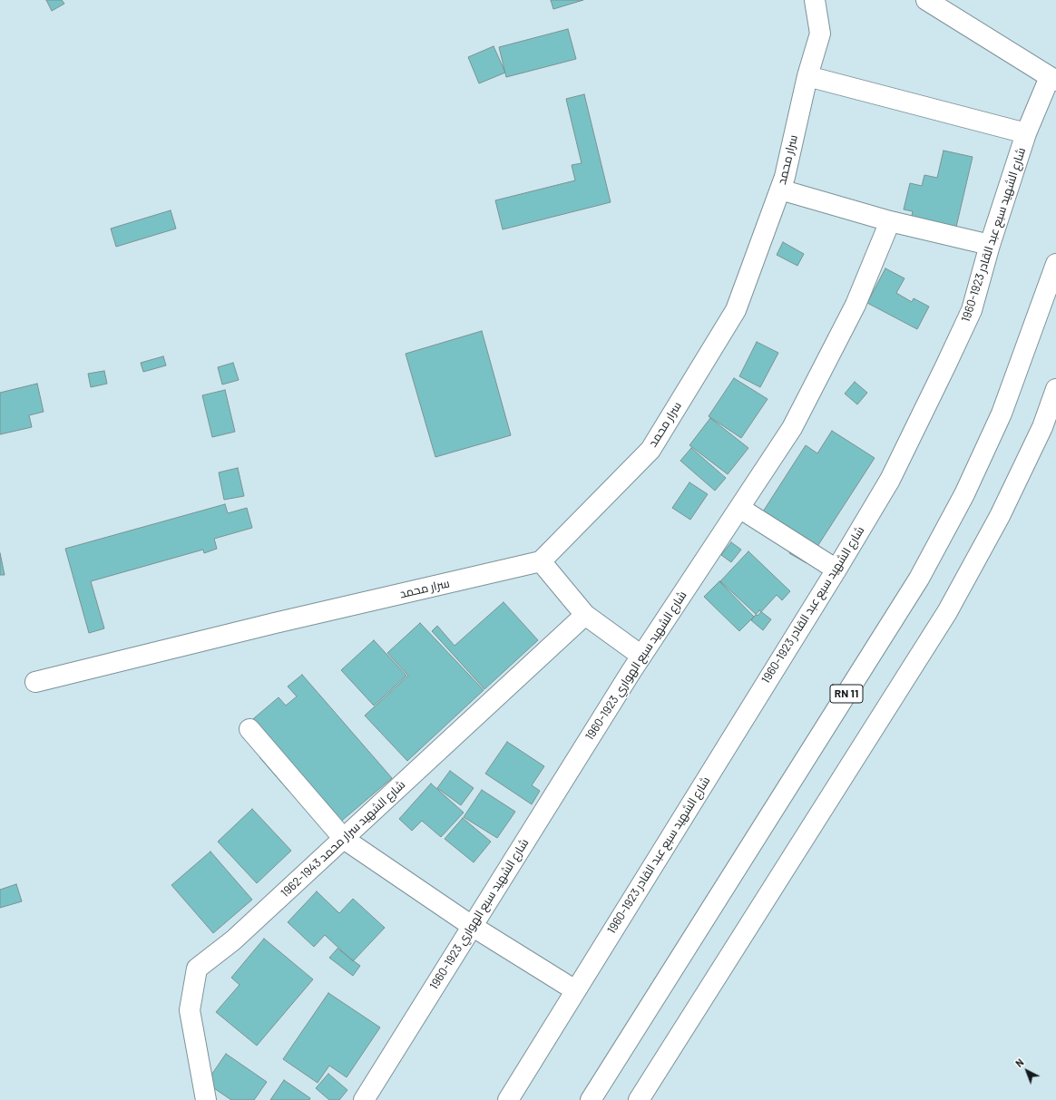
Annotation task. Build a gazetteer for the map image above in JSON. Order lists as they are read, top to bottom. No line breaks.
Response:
{"streets":{"main road":["سرار محمد","شارع الشهيد سبع عبد القادر 1923-1960","شارع الشهيد سبع الهواري 1923-1960","RN 11","شارع الشهيد سرار محمد 1943-1962"]},"north":"top left"}
